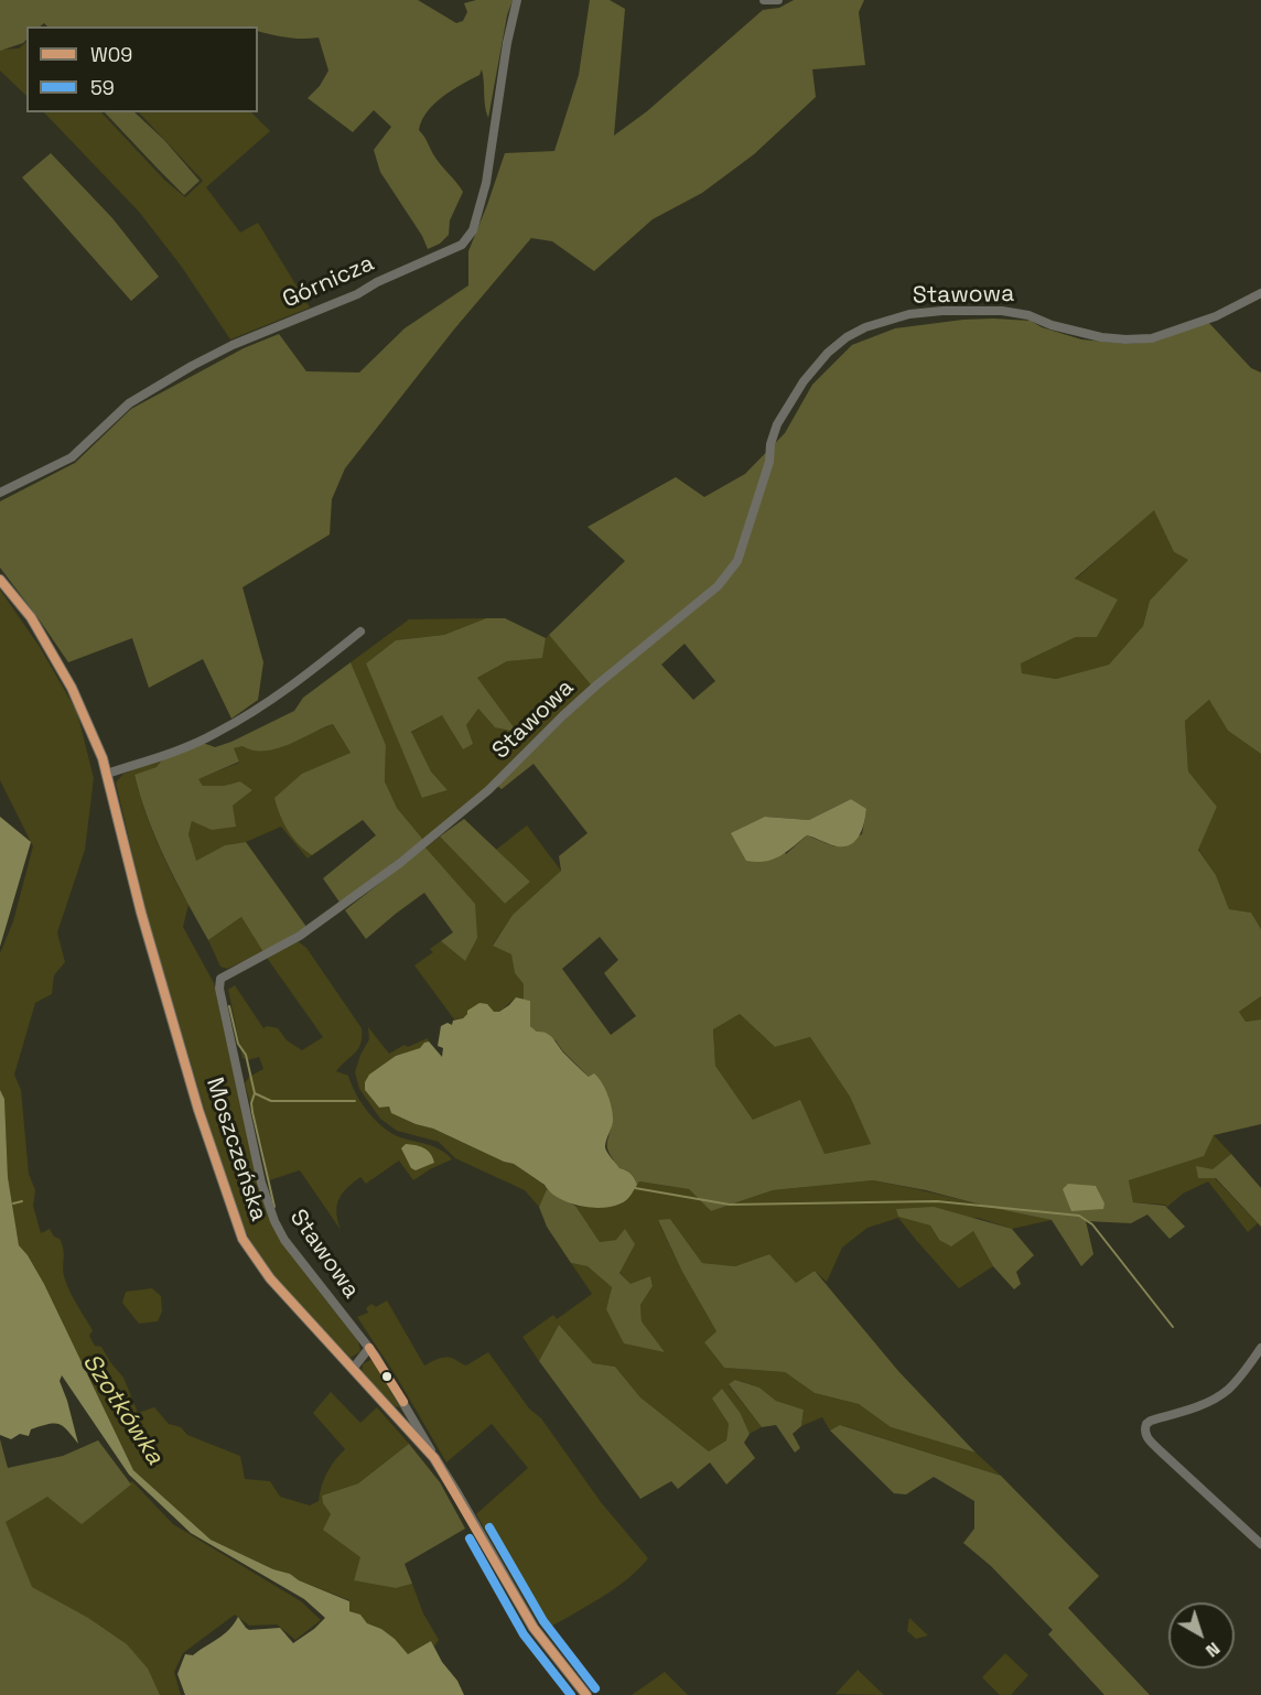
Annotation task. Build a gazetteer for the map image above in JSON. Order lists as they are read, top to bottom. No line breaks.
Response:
{"streets":{"street":["Górnicza","Stawowa","Moszczeńska"]},"crossings":[["Stawowa","Moszczeńska"]],"water":["Szotkówka"],"lines":["transit line W09","transit line 59"],"legend":["W09","59"],"north":"bottom right"}
